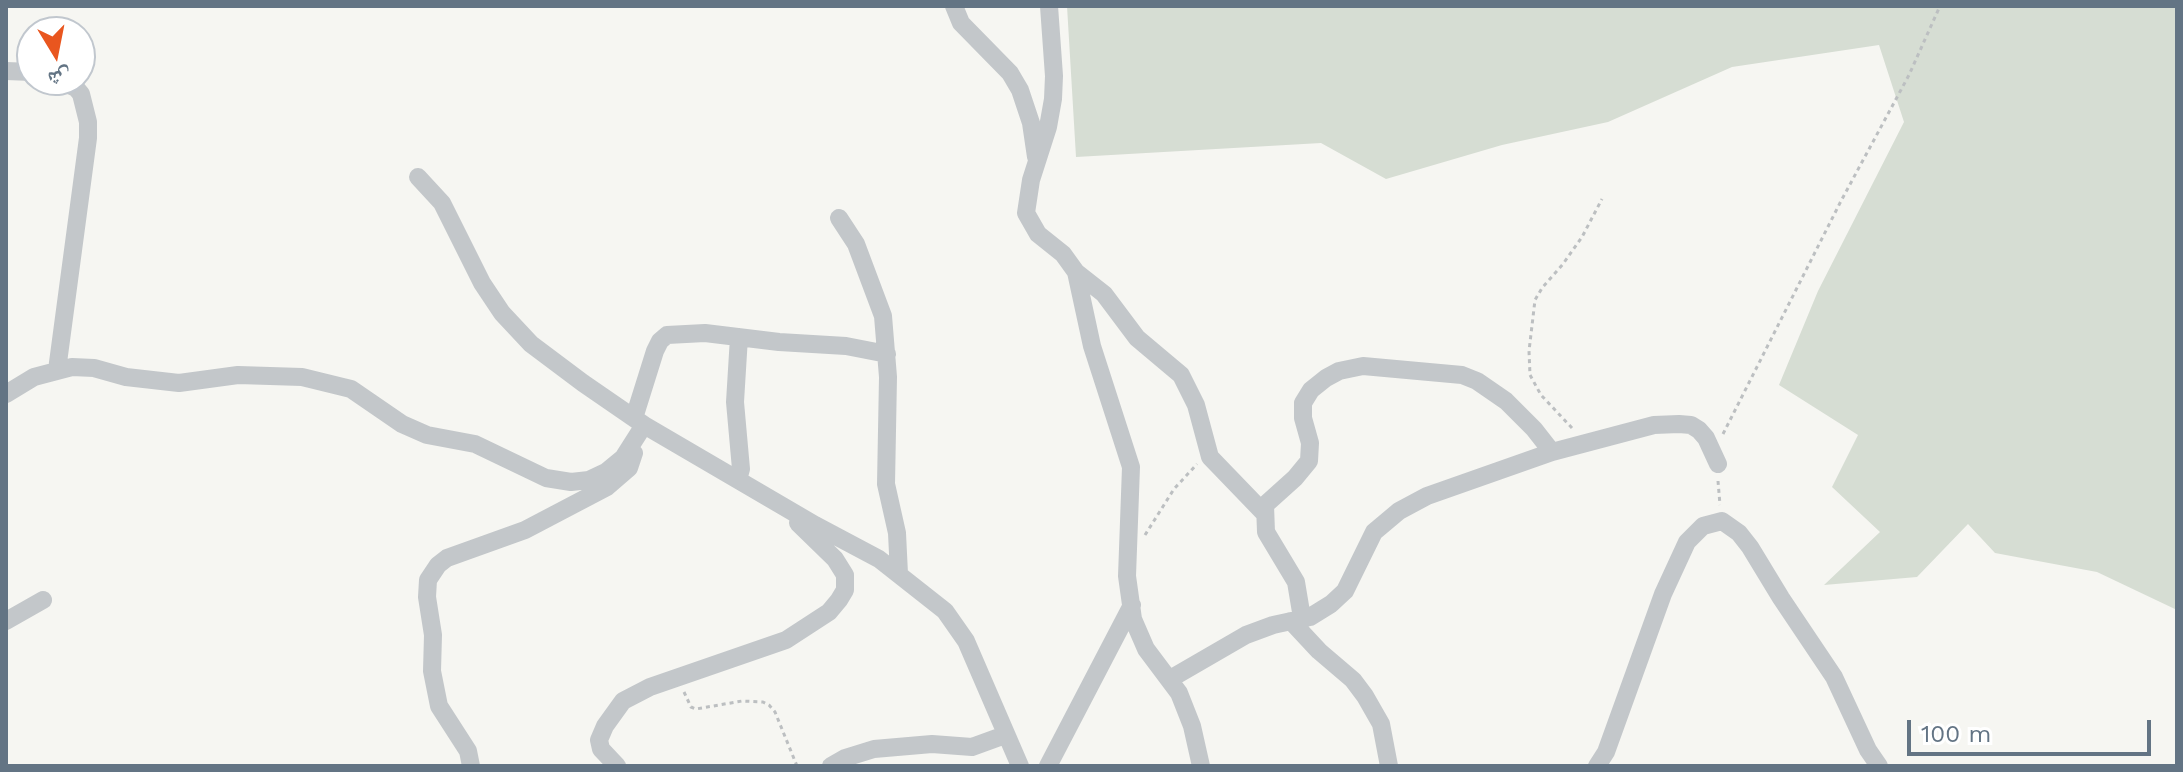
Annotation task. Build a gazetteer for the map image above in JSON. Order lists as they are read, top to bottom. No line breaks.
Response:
{"scale_bar":"100 m","north":"bottom"}
